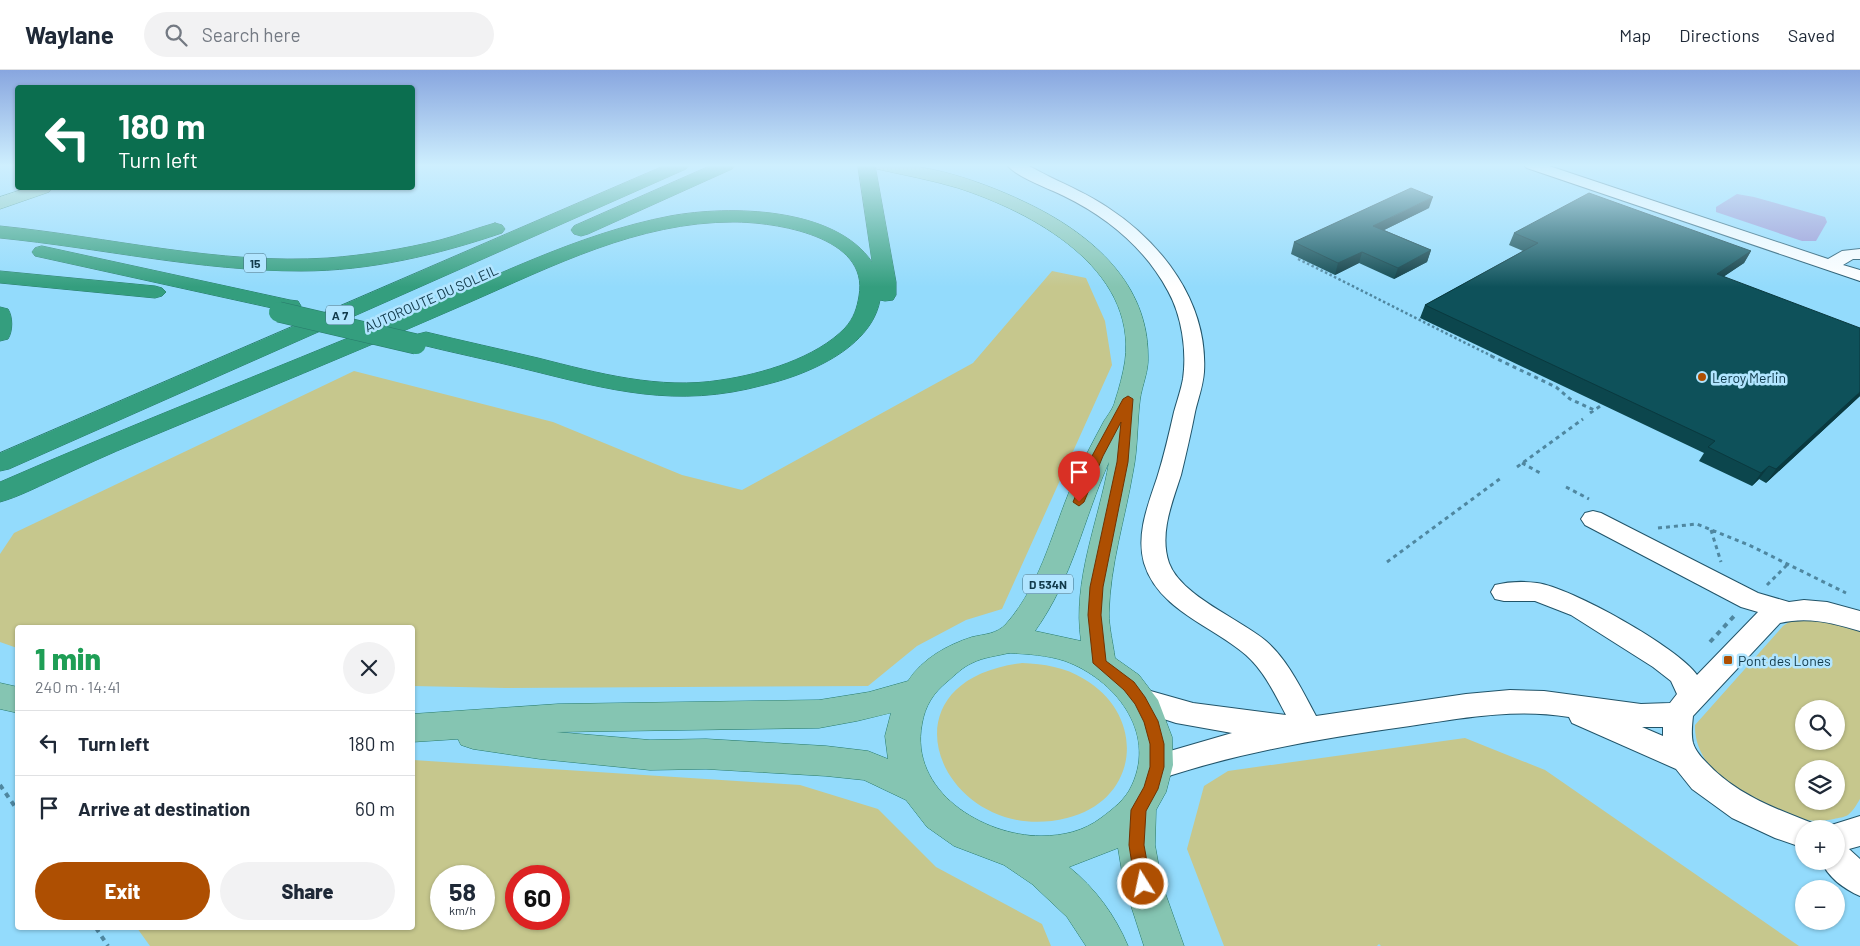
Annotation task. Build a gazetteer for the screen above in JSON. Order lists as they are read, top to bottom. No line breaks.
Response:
{"streets":{"highway":["15","AUTOROUTE DU SOLEIL","A 7"],"main road":["D 534N"]},"places":{"other":["Leroy Merlin"],"transit":["Pont des Lones"]},"page":{"header":"Waylane","search":"Search here","nav":["Map","Directions","Saved"],"turn":["180 m","Turn left"],"heading":["1 min","240 m · 14:41"],"map_buttons":["+","−"],"list":[{"name":"Turn left","value":"180 m"},{"name":"Arrive at destination","value":"60 m"}],"buttons":["Exit","Share"],"speed":"58 km/h","limit":"60"}}
